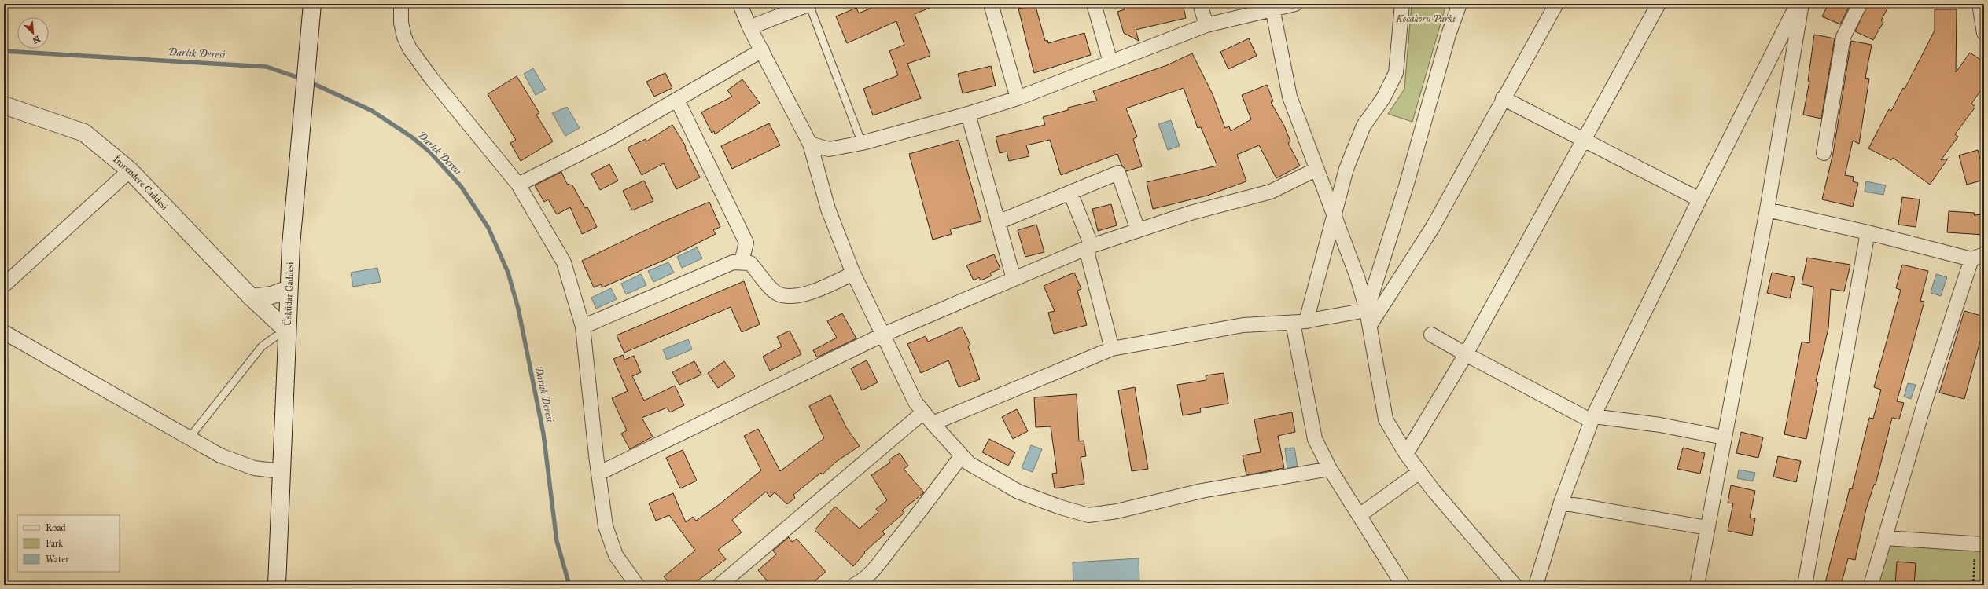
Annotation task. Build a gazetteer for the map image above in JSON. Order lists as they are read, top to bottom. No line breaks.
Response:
{"streets":{"main road":["İmrendere Caddesi","Üsküdar Caddesi"]},"crossings":[["İmrendere Caddesi","Üsküdar Caddesi"]],"water":["Darlık Deresi"],"parks":["Kocakoru Parkı"],"legend":["Road","Park","Water"],"north":"bottom right"}
